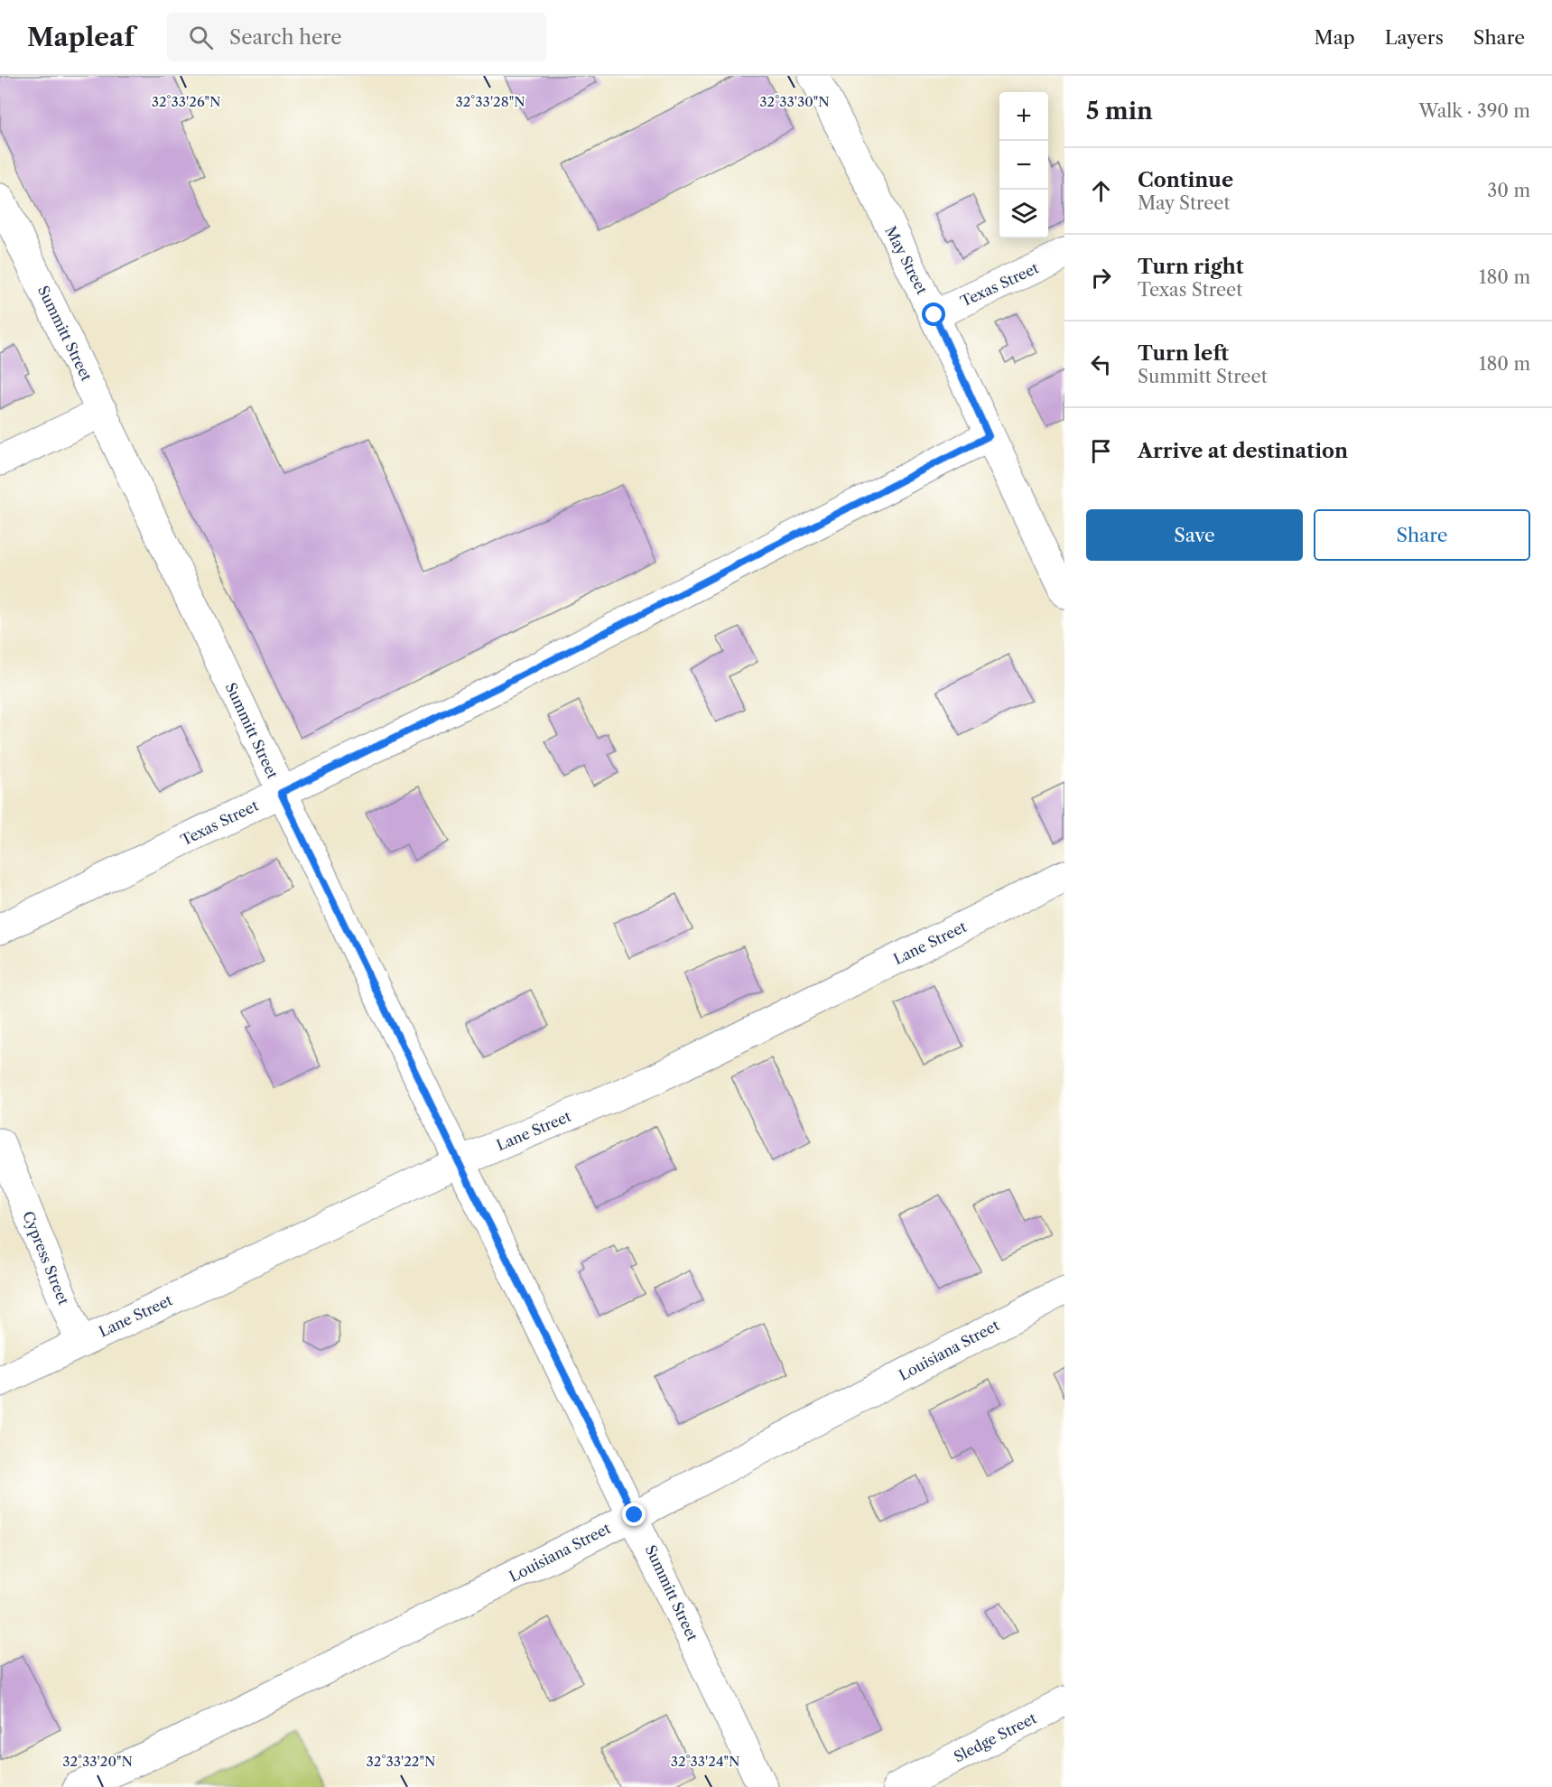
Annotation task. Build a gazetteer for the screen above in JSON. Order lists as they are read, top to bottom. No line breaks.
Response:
{"streets":{"street":["May Street","Texas Street","Summitt Street","Lane Street","Cypress Street","Louisiana Street","Sledge Street"]},"crossings":[["May Street","Texas Street"],["Texas Street","Summitt Street"],["Summitt Street","Lane Street"],["Summitt Street","Louisiana Street"],["Lane Street","Cypress Street"]],"page":{"header":"Mapleaf","search":"Search here","nav":["Map","Layers","Share"],"heading":["5 min","Walk · 390 m"],"map_buttons":["+","−"],"list":[["Continue","May Street","30 m"],["Turn right","Texas Street","180 m"],["Turn left","Summitt Street","180 m"],"Arrive at destination"],"buttons":["Save","Share"]},"coordinates":["32°33'26\"N","32°33'28\"N","32°33'30\"N","32°33'20\"N","32°33'22\"N","32°33'24\"N"]}
